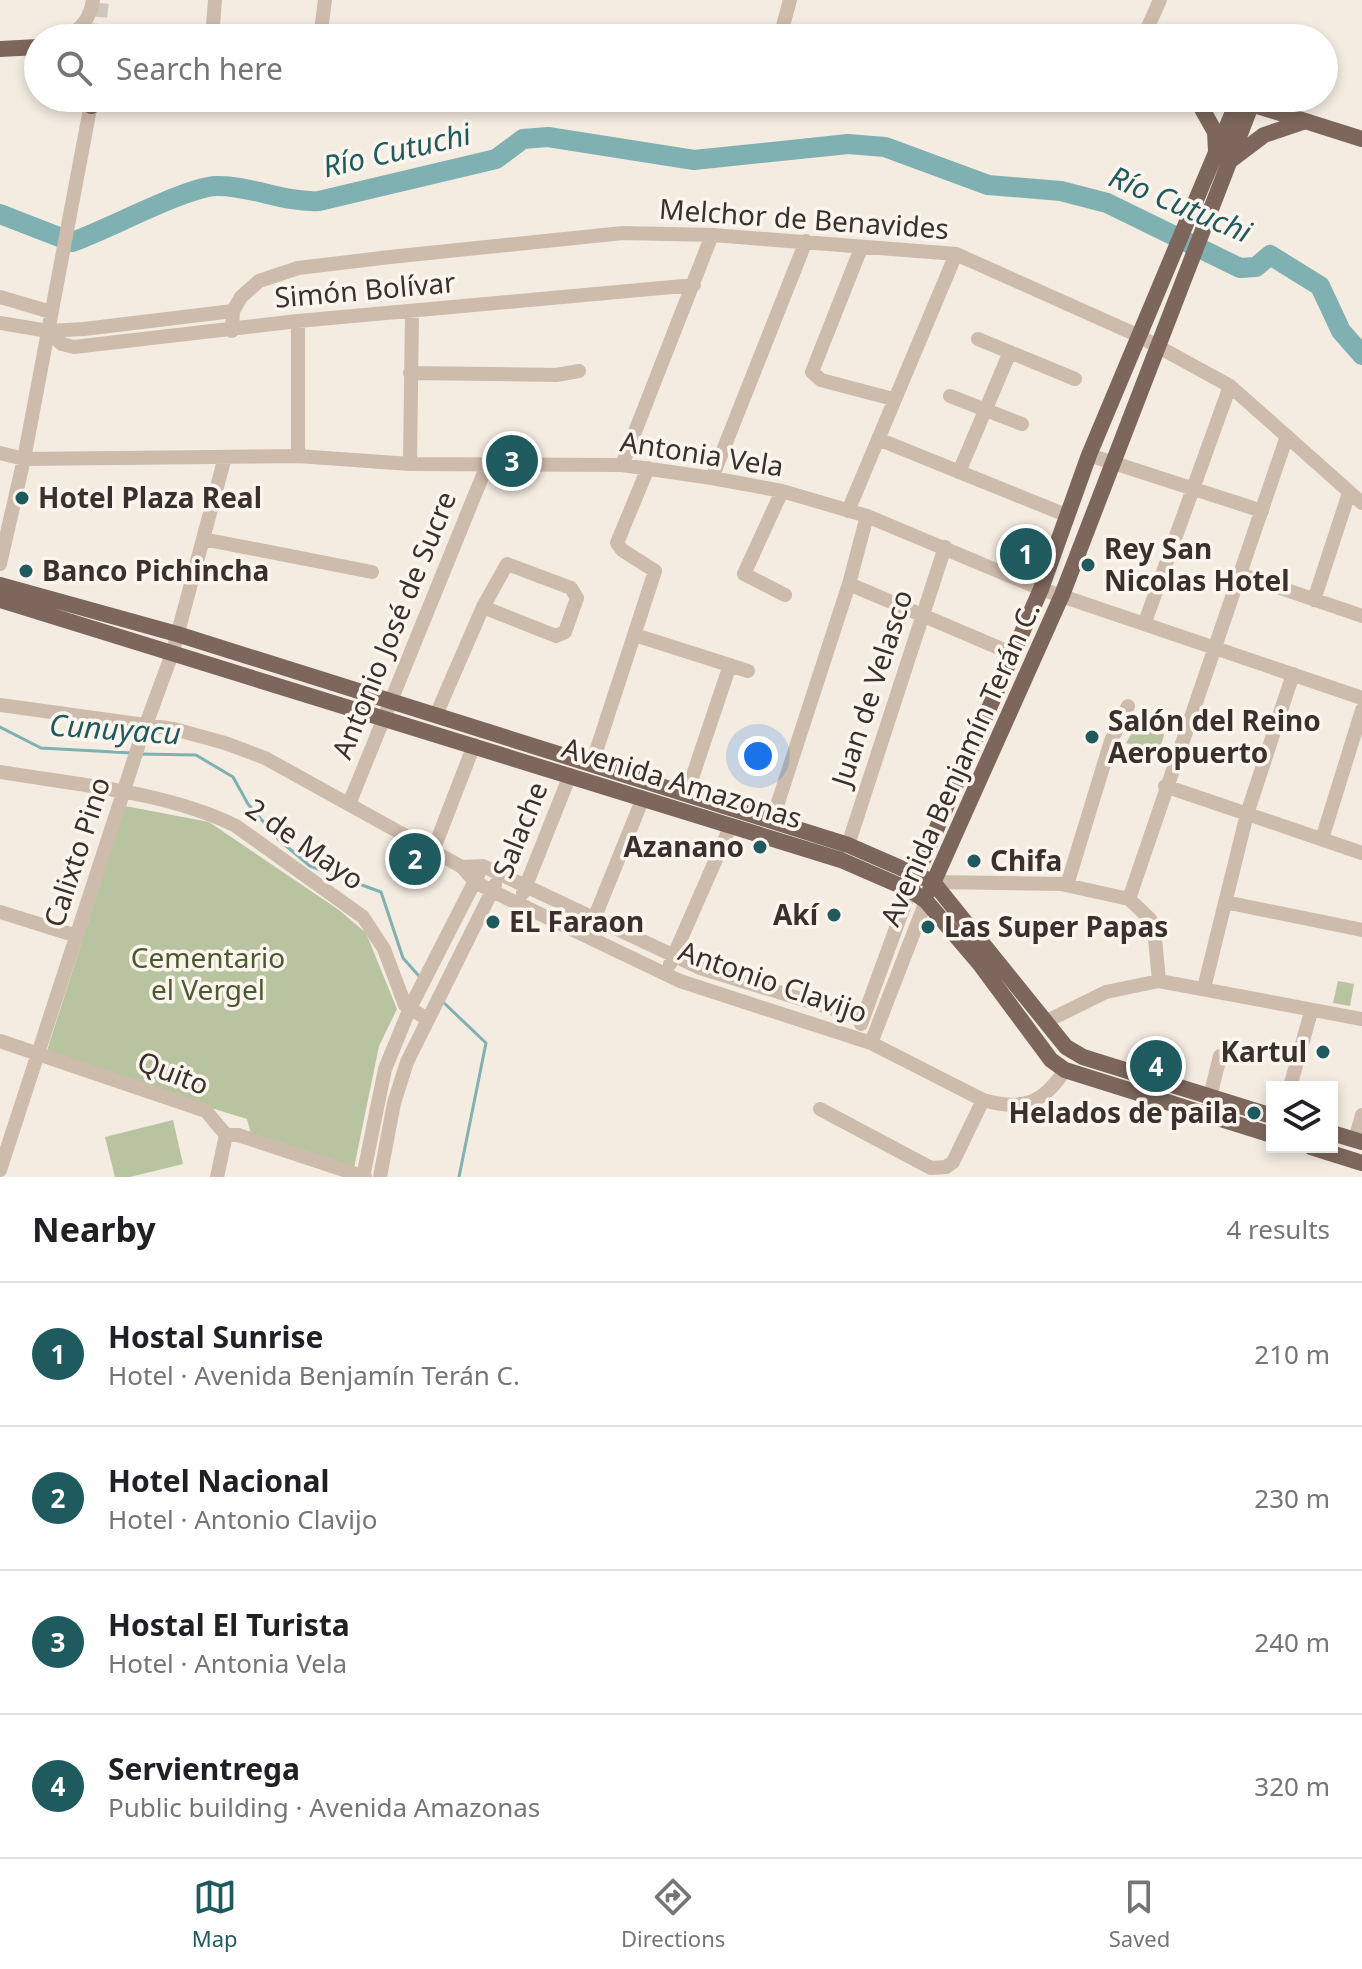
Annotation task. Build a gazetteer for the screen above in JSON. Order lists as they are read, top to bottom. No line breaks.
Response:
{"streets":{"main road":["Avenida Benjamín Terán C.","Avenida Amazonas"],"street":["Melchor de Benavides","Simón Bolívar","Antonia Vela","Antonio José de Sucre","Juan de Velasco","Salache","2 de Mayo","Calixto Pino","Antonio Clavijo","Quito"]},"crossings":[["Melchor de Benavides","Avenida Benjamín Terán C."],["Antonia Vela","Antonio José de Sucre"],["Antonia Vela","Juan de Velasco"],["Antonia Vela","Avenida Benjamín Terán C."],["Antonia Vela","Calixto Pino"],["Antonio José de Sucre","Avenida Amazonas"],["Antonio José de Sucre","Antonio Clavijo"],["Juan de Velasco","Avenida Amazonas"],["Avenida Benjamín Terán C.","Avenida Amazonas"],["Avenida Benjamín Terán C.","Antonio Clavijo"],["Avenida Amazonas","Salache"],["Avenida Amazonas","Calixto Pino"],["Avenida Amazonas","Antonio Clavijo"],["Salache","Antonio Clavijo"],["2 de Mayo","Calixto Pino"],["Calixto Pino","Antonio Clavijo"],["Calixto Pino","Quito"]],"water":["Río Cutuchi","Cunuyacu"],"parks":["Cementario el Vergel"],"places":["Hotel Plaza Real","Rey San Nicolas Hotel","Banco Pichincha","Salón del Reino Aeropuerto","Azanano","Chifa","Akí","EL Faraon","Las Super Papas","Kartul","Helados de paila"],"page":{"search":"Search here","pins":["3","1","2","4"],"heading":["Nearby","4 results"],"list":[{"mark":"1","name":"Hostal Sunrise","note":"Hotel · Avenida Benjamín Terán C.","value":"210 m"},{"mark":"2","name":"Hotel Nacional","note":"Hotel · Antonio Clavijo","value":"230 m"},{"mark":"3","name":"Hostal El Turista","note":"Hotel · Antonia Vela","value":"240 m"},{"mark":"4","name":"Servientrega","note":"Public building · Avenida Amazonas","value":"320 m"}],"nav":["Map","Directions","Saved"]}}
